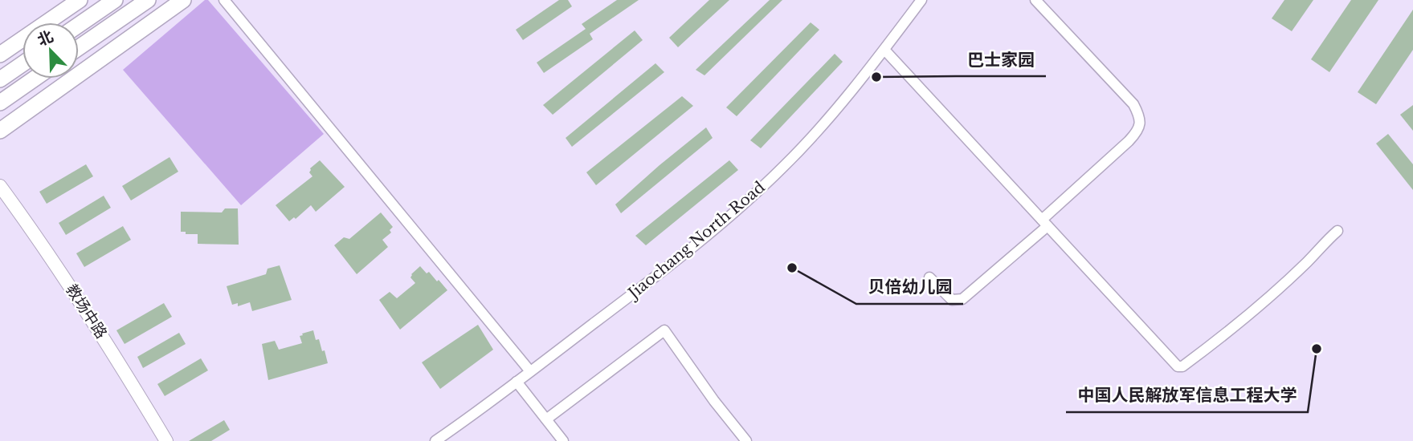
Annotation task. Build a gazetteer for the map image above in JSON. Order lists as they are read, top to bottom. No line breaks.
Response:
{"streets":{"main road":["教场中路"],"street":["Jiaochang North Road"]},"places":["巴士家园","贝倍幼儿园","中国人民解放军信息工程大学"],"north":"top left"}
